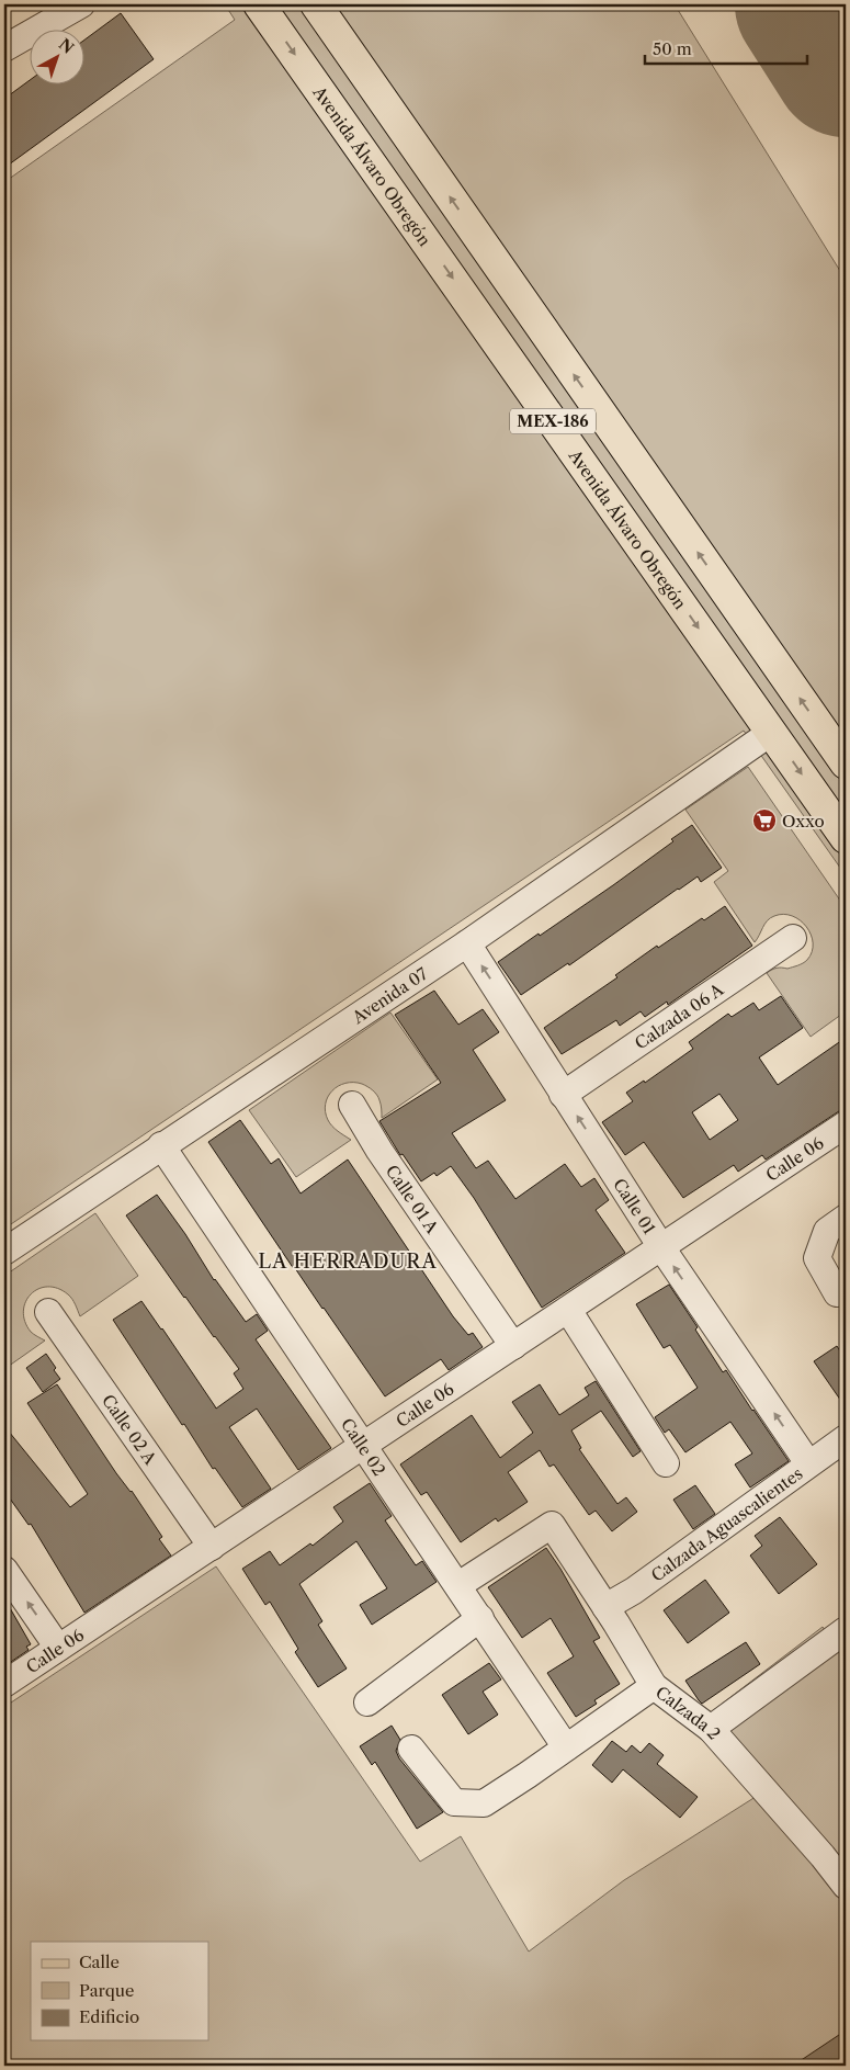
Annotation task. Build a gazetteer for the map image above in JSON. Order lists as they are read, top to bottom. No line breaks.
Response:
{"streets":{"main road":["Avenida Álvaro Obregón","MEX-186"],"street":["Avenida 07","Calzada 06 A","Calle 06","Calle 01 A","Calle 01","Calle 02 A","Calle 02","Calzada Aguascalientes","Calzada 2"]},"crossings":[["Avenida Álvaro Obregón","Avenida 07"],["Avenida 07","Calle 01"],["Avenida 07","Calle 02"],["Calzada 06 A","Calle 01"],["Calle 06","Calle 01 A"],["Calle 06","Calle 01"],["Calle 06","Calle 02 A"],["Calle 06","Calle 02"],["Calle 01","Calzada Aguascalientes"],["Calle 02","Calzada 2"],["Calzada Aguascalientes","Calzada 2"]],"one_way":["Calle 01"],"districts":["LA HERRADURA"],"places":{"supermarket":["Oxxo"]},"legend":["Calle","Parque","Edificio"],"scale_bar":"50 m","north":"top right"}
